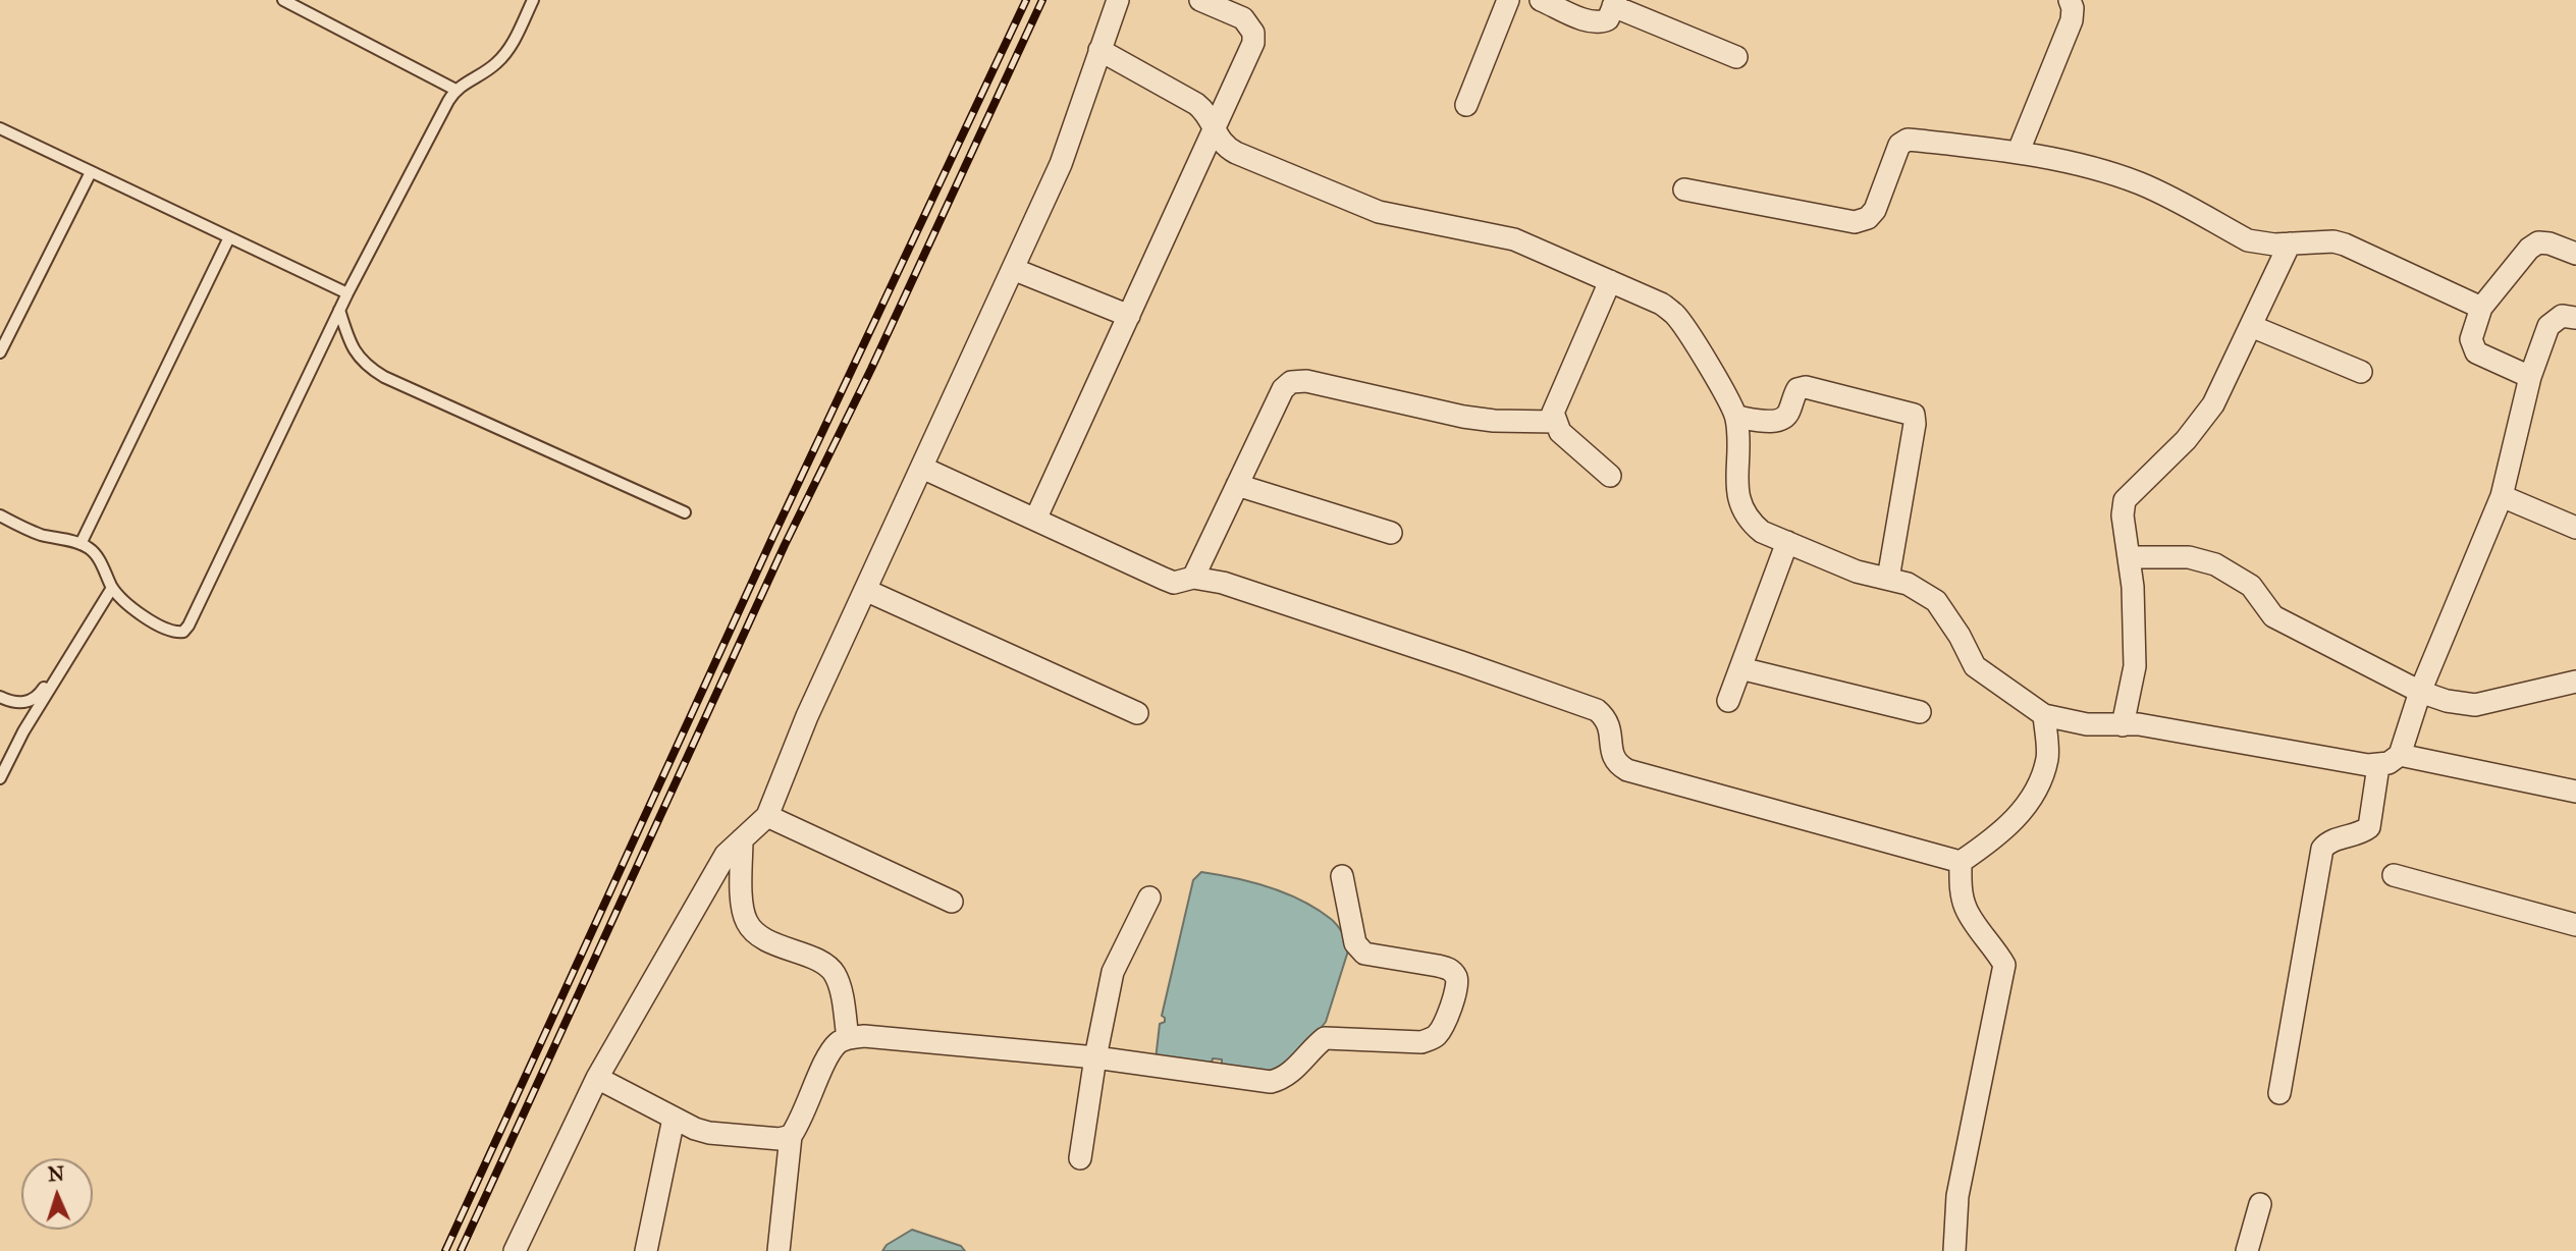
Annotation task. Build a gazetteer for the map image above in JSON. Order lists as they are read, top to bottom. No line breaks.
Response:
{"north":"top"}
